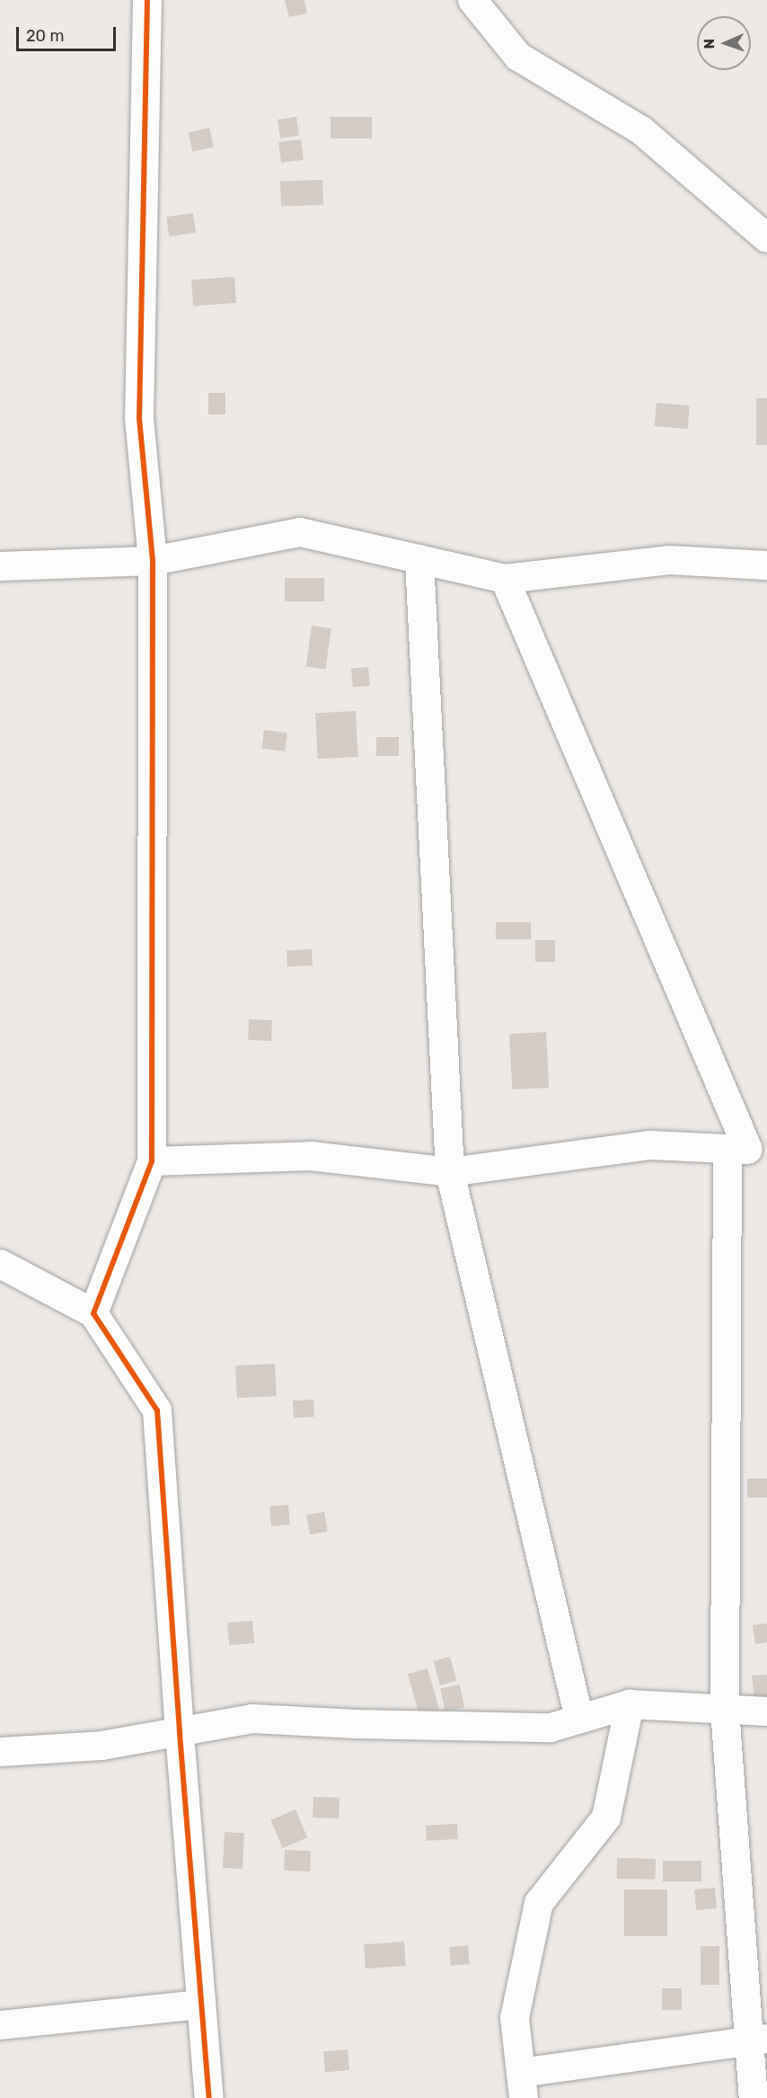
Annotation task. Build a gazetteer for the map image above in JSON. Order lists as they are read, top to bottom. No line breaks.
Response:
{"scale_bar":"20 m","north":"left"}
